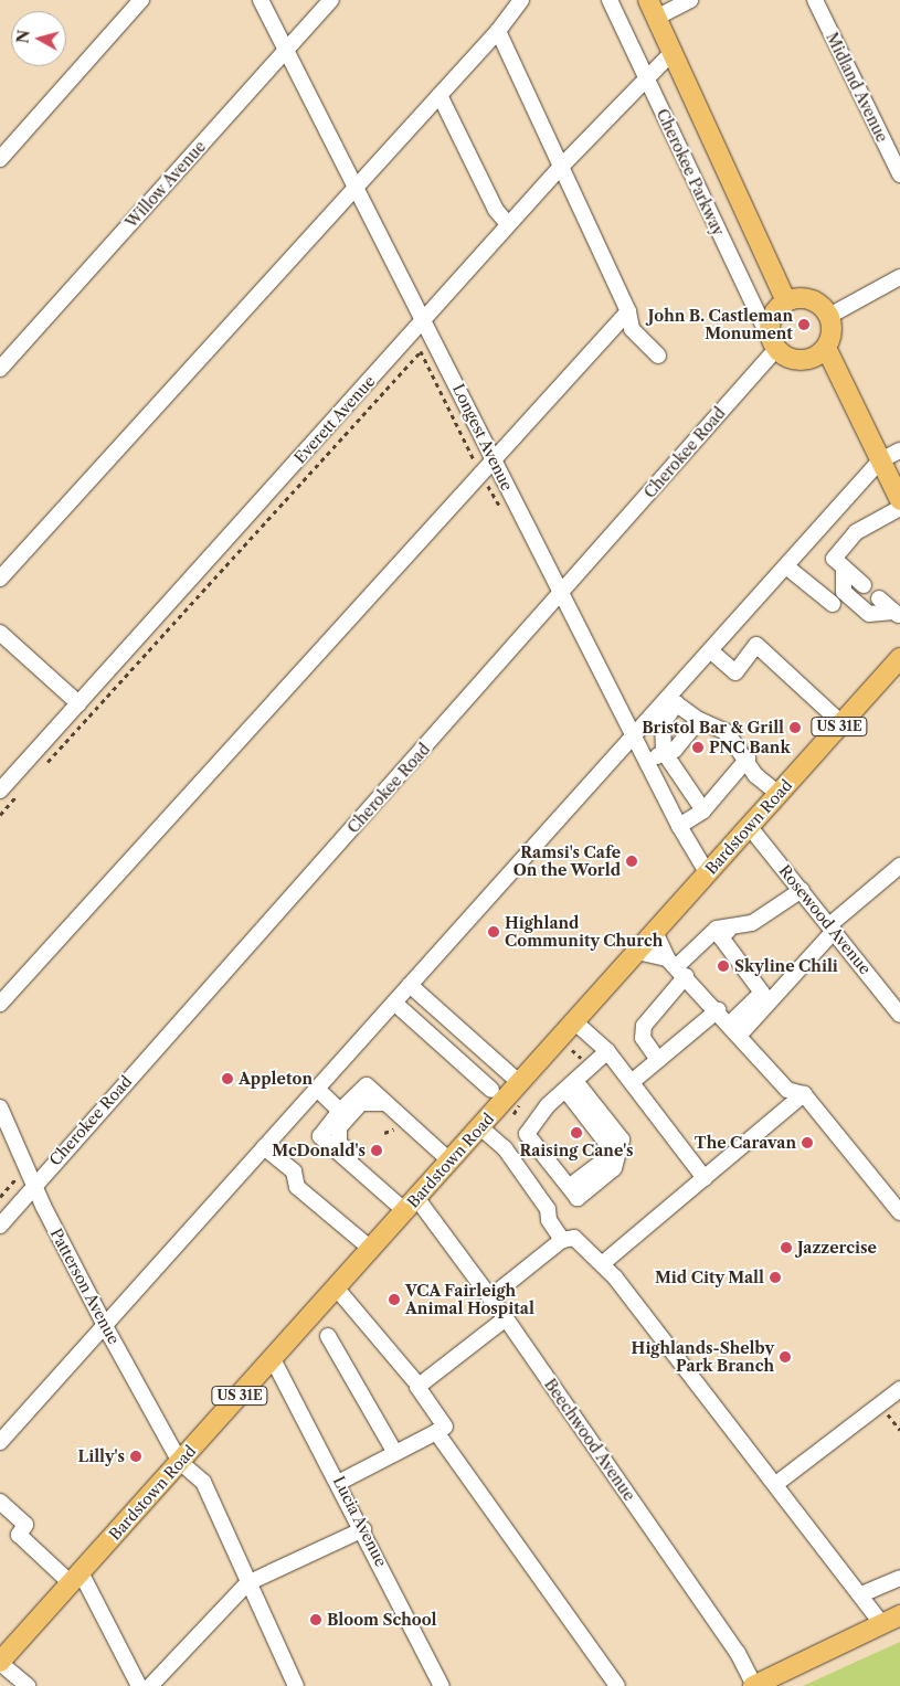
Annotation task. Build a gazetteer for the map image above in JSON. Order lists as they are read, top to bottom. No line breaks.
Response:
{"streets":{"main road":["US 31E","Bardstown Road"],"street":["Midland Avenue","Cherokee Parkway","Willow Avenue","Everett Avenue","Longest Avenue","Cherokee Road","Rosewood Avenue","Patterson Avenue","Beechwood Avenue","Lucia Avenue"]},"crossings":[["Cherokee Parkway","Everett Avenue"],["Cherokee Parkway","Cherokee Road"],["Willow Avenue","Longest Avenue"],["Everett Avenue","Longest Avenue"],["Longest Avenue","Cherokee Road"],["Longest Avenue","Bardstown Road"],["Cherokee Road","Patterson Avenue"],["Bardstown Road","Rosewood Avenue"],["Bardstown Road","Patterson Avenue"],["Bardstown Road","Beechwood Avenue"],["Bardstown Road","Lucia Avenue"]],"places":["John B. Castleman Monument","Bristol Bar & Grill","PNC Bank","Ramsi's Cafe On the World","Highland Community Church","Skyline Chili","Appleton","Raising Cane's","The Caravan","McDonald's","Jazzercise","Mid City Mall","VCA Fairleigh Animal Hospital","Highlands-Shelby Park Branch","Lilly's","Bloom School"],"north":"left"}
